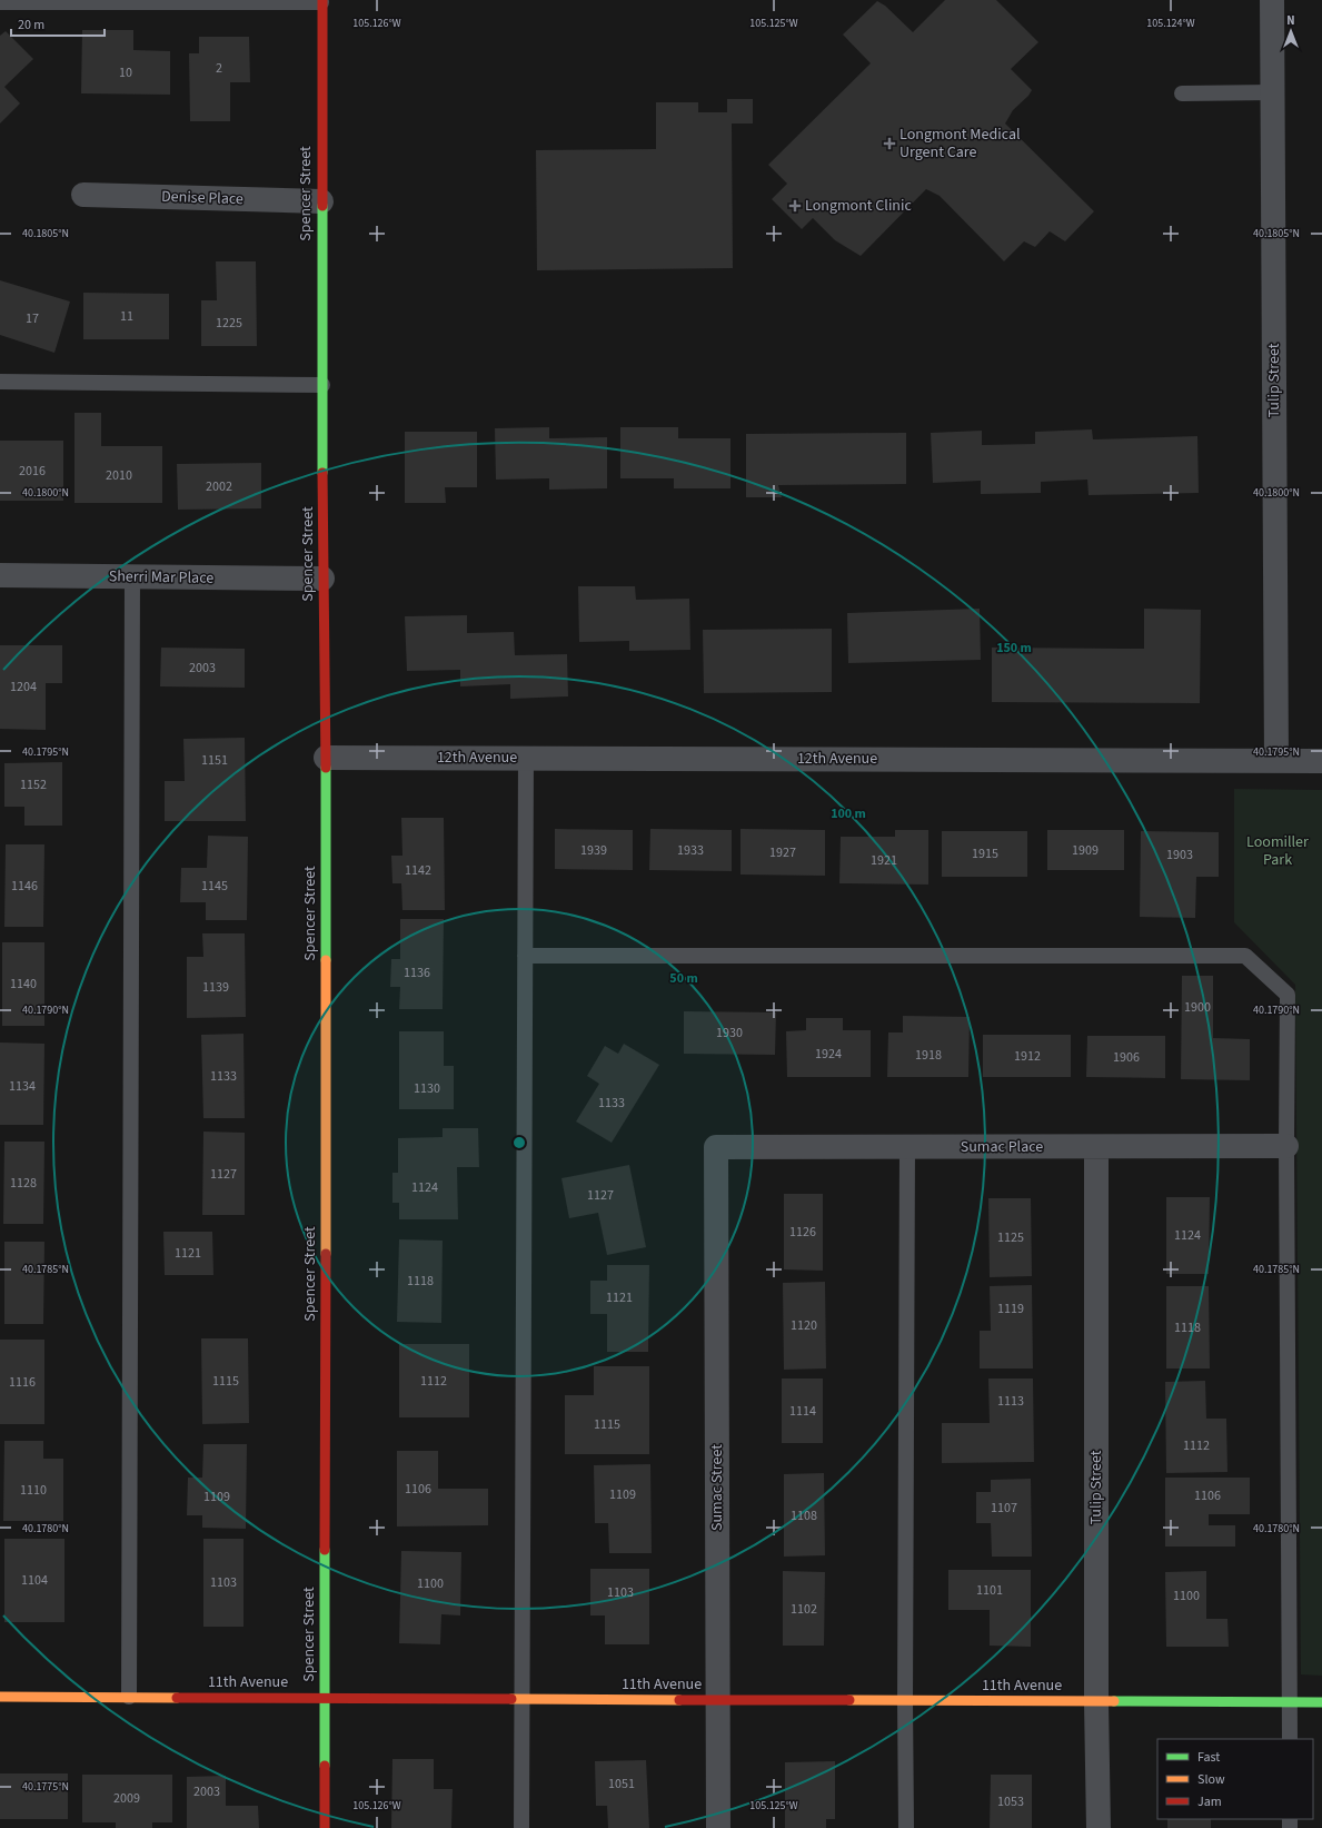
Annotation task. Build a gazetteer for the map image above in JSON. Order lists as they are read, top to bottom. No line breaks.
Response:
{"streets":{"street":["Spencer Street","Denise Place","Tulip Street","Sherri Mar Place","12th Avenue","Sumac Place","Sumac Street","11th Avenue"]},"crossings":[["Spencer Street","Denise Place"],["Spencer Street","Sherri Mar Place"],["Spencer Street","12th Avenue"],["Spencer Street","11th Avenue"],["Tulip Street","12th Avenue"],["Tulip Street","Sumac Place"],["Tulip Street","11th Avenue"],["Sumac Place","Sumac Street"],["Sumac Street","11th Avenue"]],"parks":["Loomiller Park"],"places":{"health":["Longmont Medical Urgent Care","Longmont Clinic"]},"house_numbers":["2","10","11","17","1225","2016","2010","2002","2003","1204","1151","1152","1939","1933","1909","1927","1915","1903","1921","1142","1146","1145","1136","1140","1139","1900","1930","1924","1918","1912","1906","1133","1134","1130","1133","1127","1128","1124","1127","1126","1124","1125","1121","1118","1121","1119","1120","1118","1115","1112","1116","1113","1114","1115","1112","1106","1110","1109","1106","1109","1107","1108","1104","1103","1100","1101","1103","1100","1102","1051","2003","2009","1053"],"legend":["Fast","Slow","Jam"],"scale_bar":"20 m","north":"top","coordinates":["105.126°W","105.125°W","105.124°W","40.1805°N","40.1800°N","40.1795°N","40.1790°N","40.1785°N","40.1780°N","40.1775°N"],"rings":["150 m","100 m","50 m"]}
